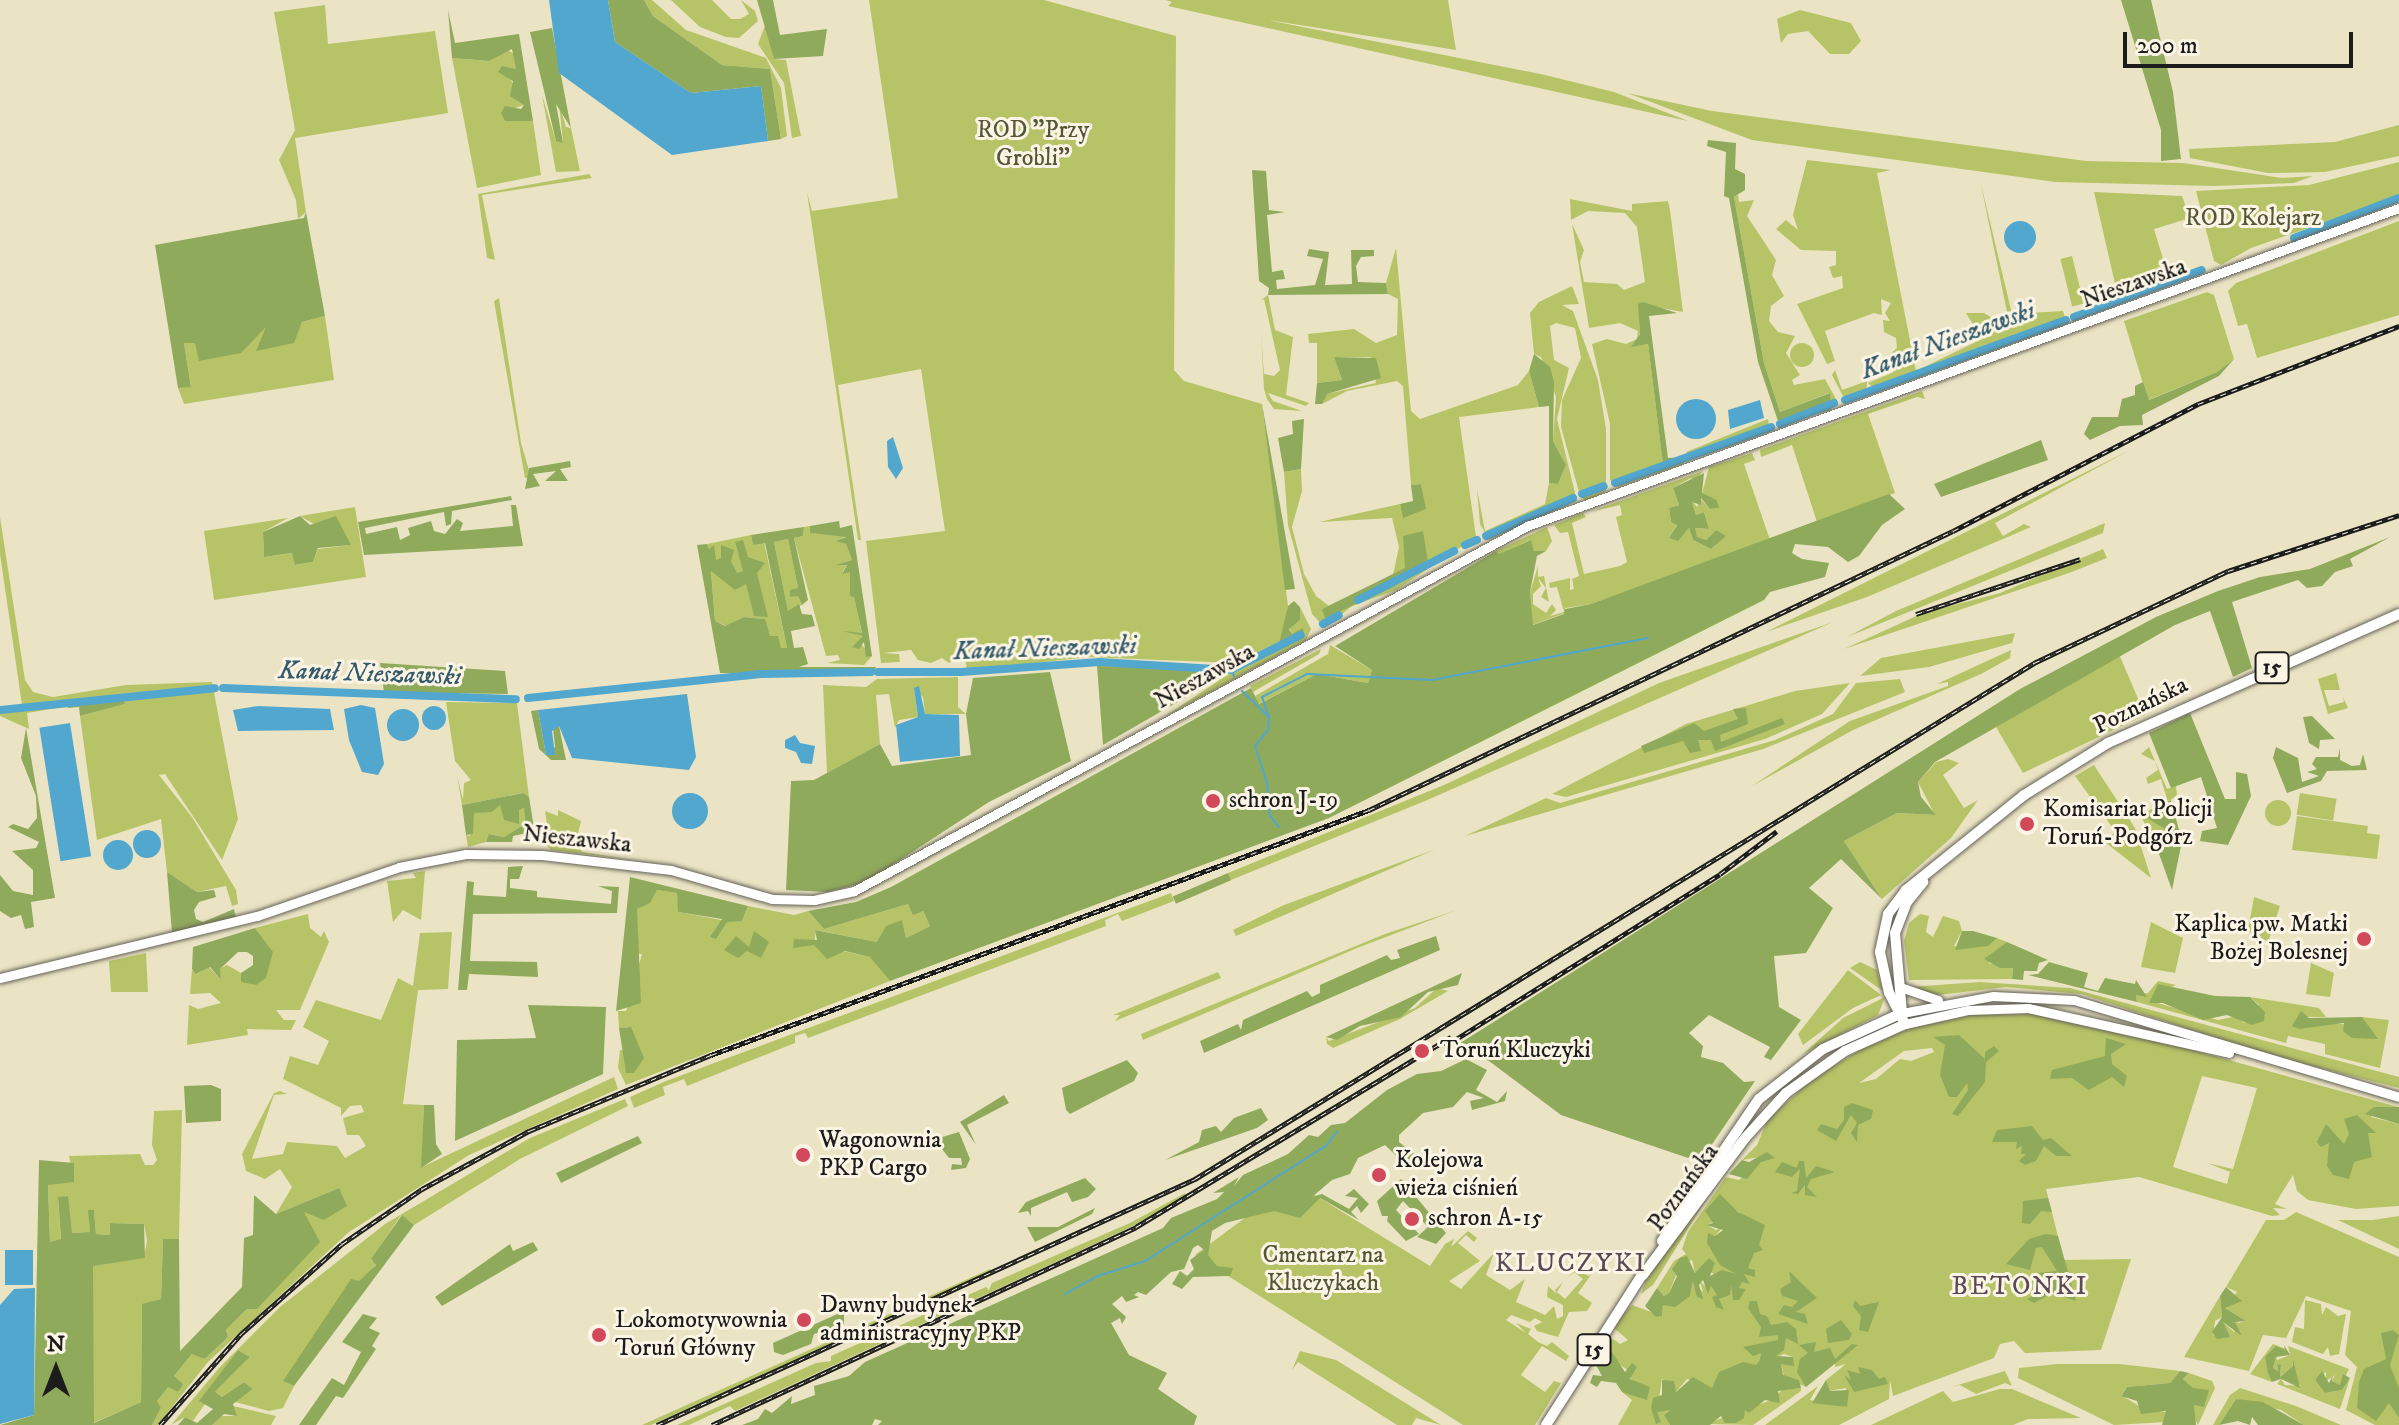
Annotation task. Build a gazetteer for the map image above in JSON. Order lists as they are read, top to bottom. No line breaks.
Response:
{"streets":{"main road":["Nieszawska","15","Poznańska"]},"districts":["KLUCZYKI","BETONKI"],"water":["Kanał Nieszawski"],"parks":["ROD \"Przy Grobli\"","ROD Kolejarz","Cmentarz na Kluczykach"],"places":["schron J-19","Komisariat Policji Toruń-Podgórz","Kaplica pw. Matki Bożej Bolesnej","Toruń Kluczyki","Wagonownia PKP Cargo","Kolejowa wieża ciśnień","schron A-15","Dawny budynek administracyjny PKP","Lokomotywownia Toruń Główny"],"scale_bar":"200 m","north":"top"}
